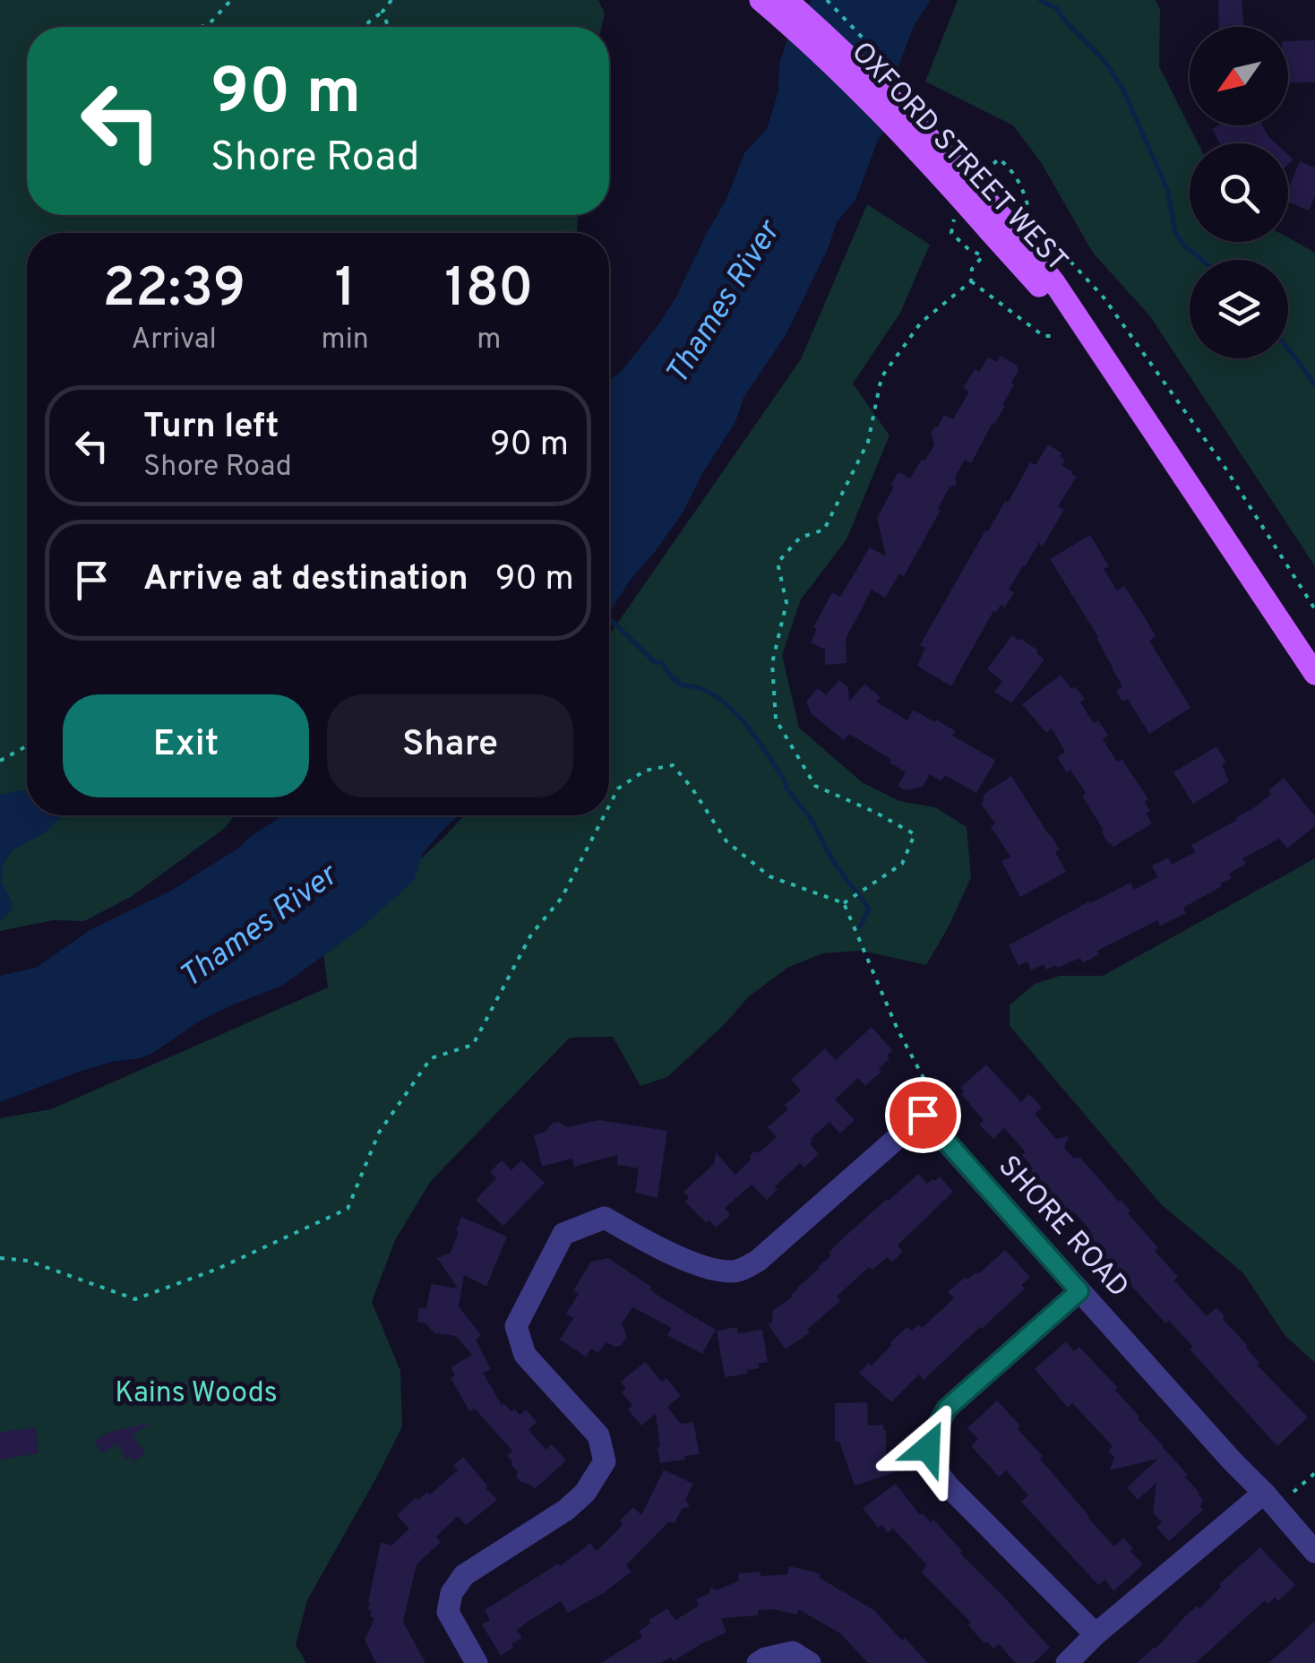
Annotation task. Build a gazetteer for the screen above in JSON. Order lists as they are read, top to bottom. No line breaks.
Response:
{"streets":{"main road":["OXFORD STREET WEST"],"street":["SHORE ROAD"]},"water":["Thames River"],"parks":["Kains Woods"],"north":"bottom left","page":{"turn":["90 m","Shore Road"],"eta":["22:39","Arrival","1","min","180","m"],"list":[{"name":"Turn left","note":"Shore Road","value":"90 m"},{"name":"Arrive at destination","value":"90 m"}],"buttons":["Exit","Share"]}}
